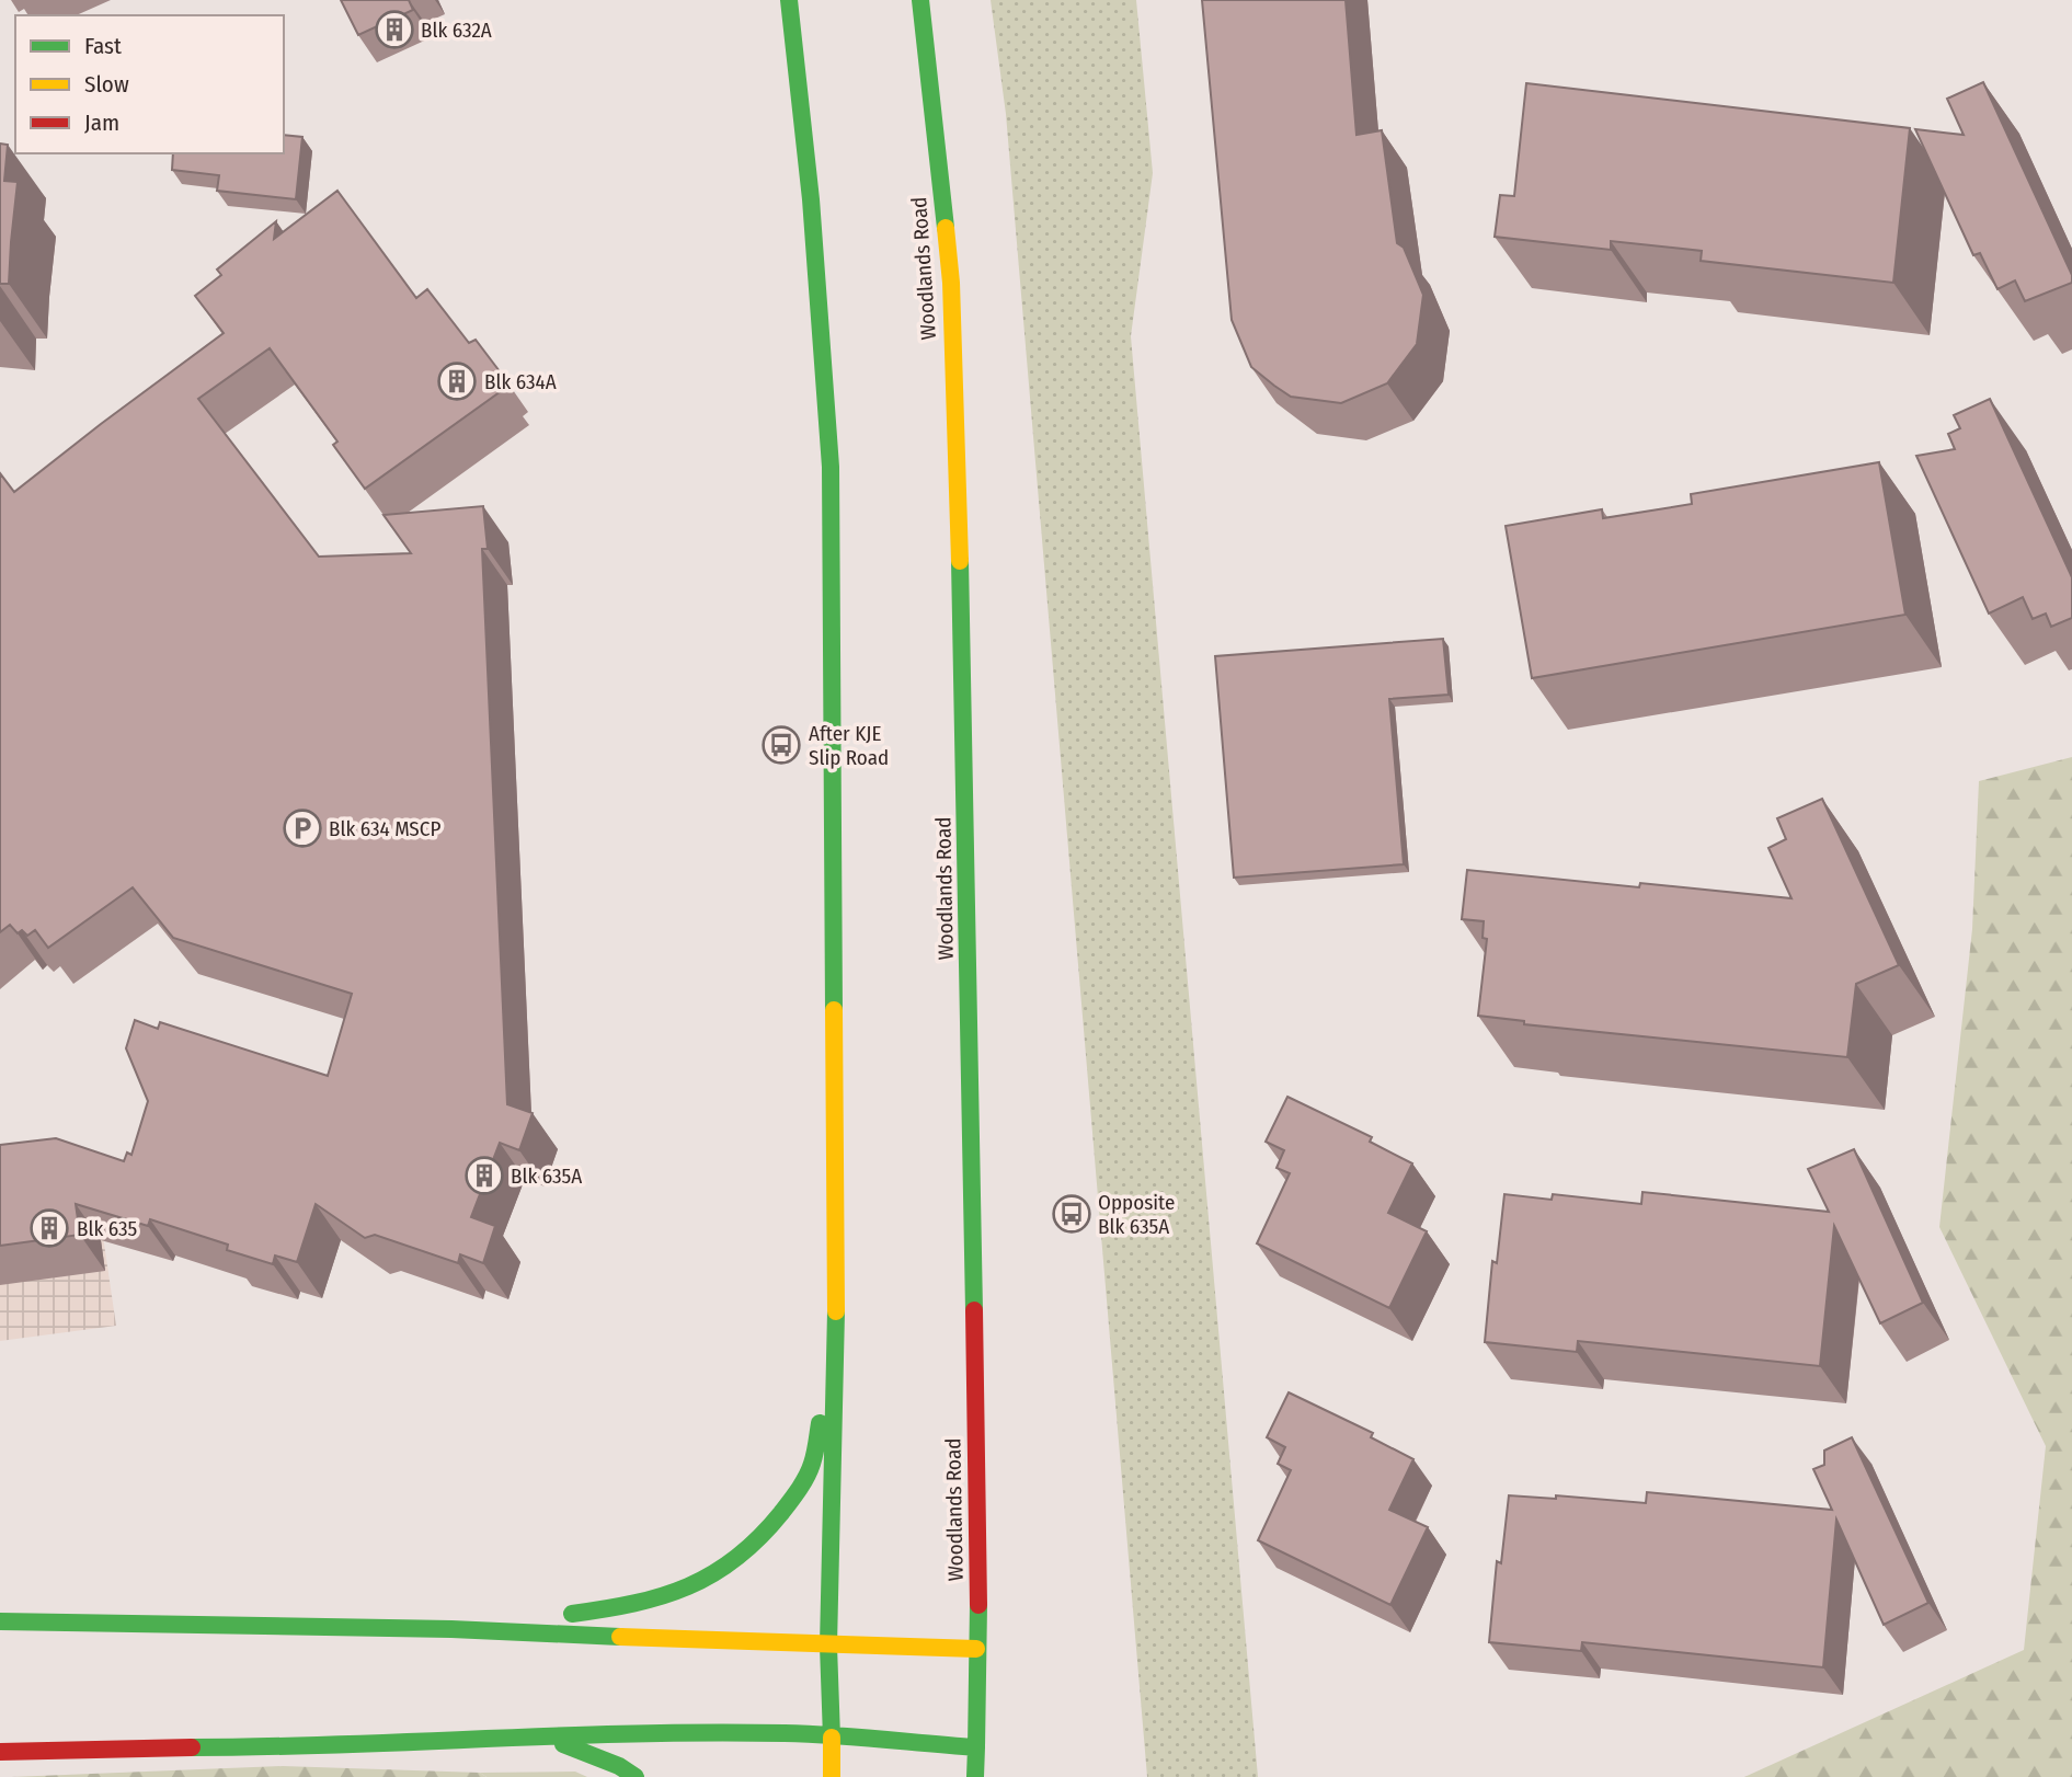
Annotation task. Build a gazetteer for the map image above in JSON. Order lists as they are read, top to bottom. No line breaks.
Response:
{"streets":{"main road":["Woodlands Road"]},"places":{"building":["Blk 632A","Blk 634A","Blk 635A","Blk 635"],"bus stop":["After KJE Slip Road","Opposite Blk 635A"],"parking":["Blk 634 MSCP"]},"legend":["Fast","Slow","Jam"]}
